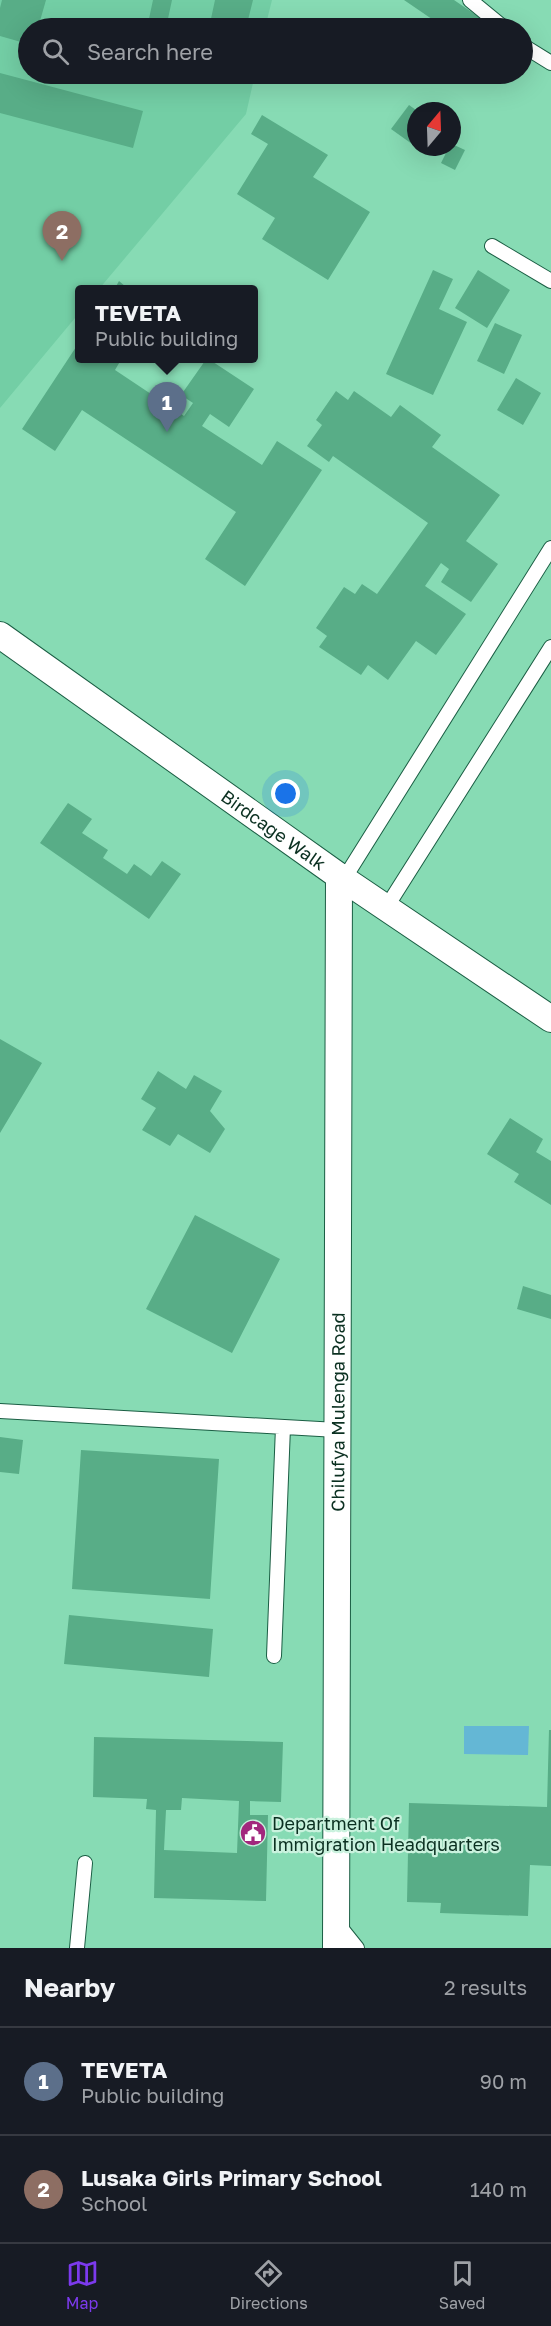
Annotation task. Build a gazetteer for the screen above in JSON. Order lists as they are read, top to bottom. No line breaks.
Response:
{"streets":{"street":["Birdcage Walk","Chilufya Mulenga Road"]},"crossings":[["Birdcage Walk","Chilufya Mulenga Road"]],"places":{"public building":["Department Of Immigration Headquarters"]},"north":"top","page":{"search":"Search here","pins":["2","1"],"popup":["TEVETA","Public building"],"heading":["Nearby","2 results"],"list":[{"mark":"1","name":"TEVETA","note":"Public building","value":"90 m"},{"mark":"2","name":"Lusaka Girls Primary School","note":"School","value":"140 m"}],"nav":["Map","Directions","Saved"]}}
